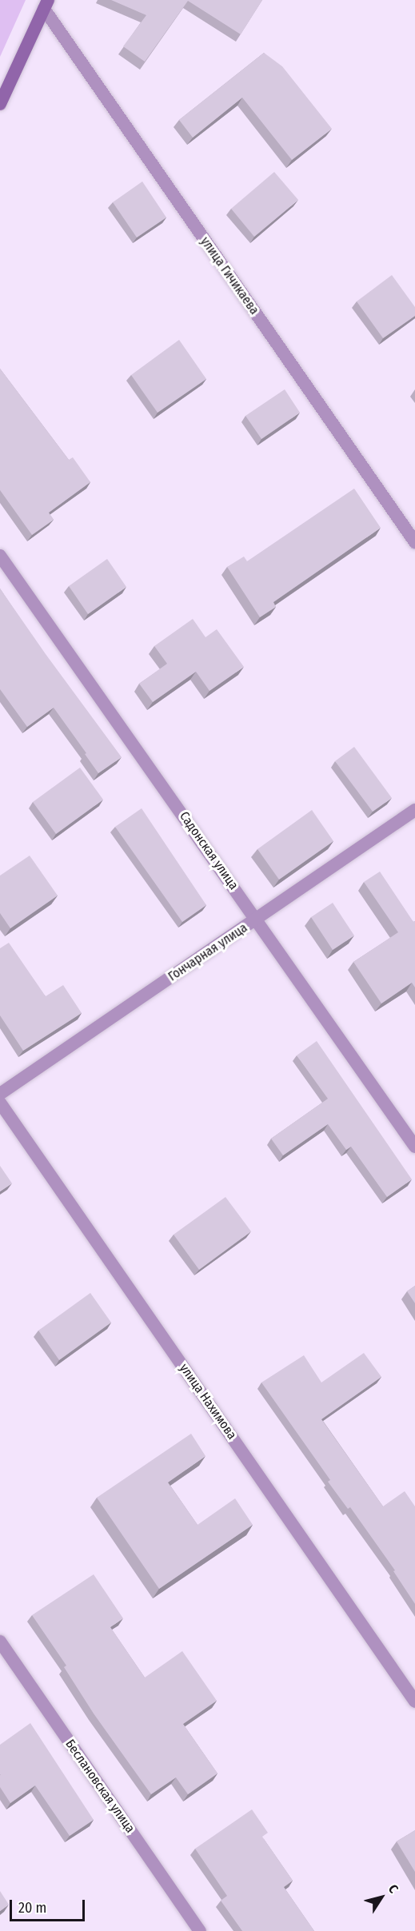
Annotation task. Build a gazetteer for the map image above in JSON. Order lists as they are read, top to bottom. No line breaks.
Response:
{"streets":{"street":["улица Гичикаева","Садонская улица","Гончарная улица","улица Нахимова","Беслановская улица"]},"crossings":[["Садонская улица","Гончарная улица"]],"scale_bar":"20 m","north":"top right"}
